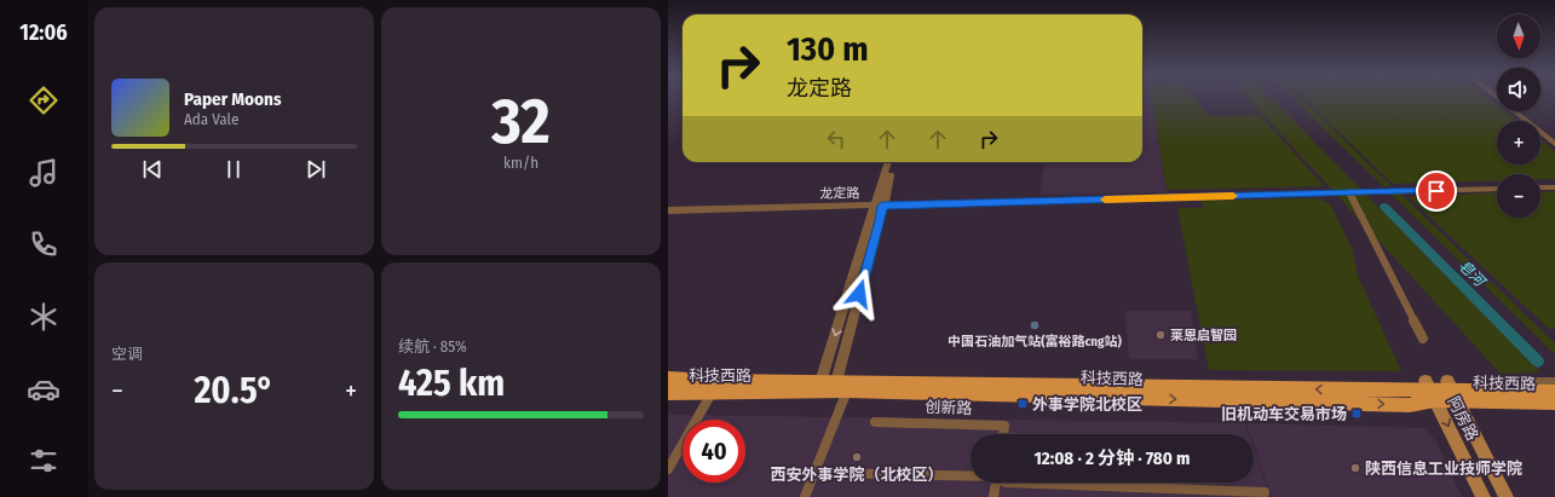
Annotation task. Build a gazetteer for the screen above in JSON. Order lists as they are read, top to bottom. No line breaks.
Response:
{"streets":{"main road":["科技西路","阿房路"],"street":["龙定路","创新路"]},"crossings":[["科技西路","阿房路"]],"water":["皂河"],"places":{"other":["中国石油加气站(富裕路cng站)","莱恩启智园","西安外事学院（北校区）","陕西信息工业技师学院"],"transit":["外事学院北校区","旧机动车交易市场"]},"north":"bottom","page":{"tabs":"12:06","tile":[["32","km/h"],"空调",["续航 · 85%","425 km"]],"map_buttons":["+","−"],"turn":["130 m","龙定路"],"song":["Paper Moons","Ada Vale"],"heat":["−","20.5°","+"],"limit":"40","trip":"12:08 · 2 分钟 · 780 m"}}
